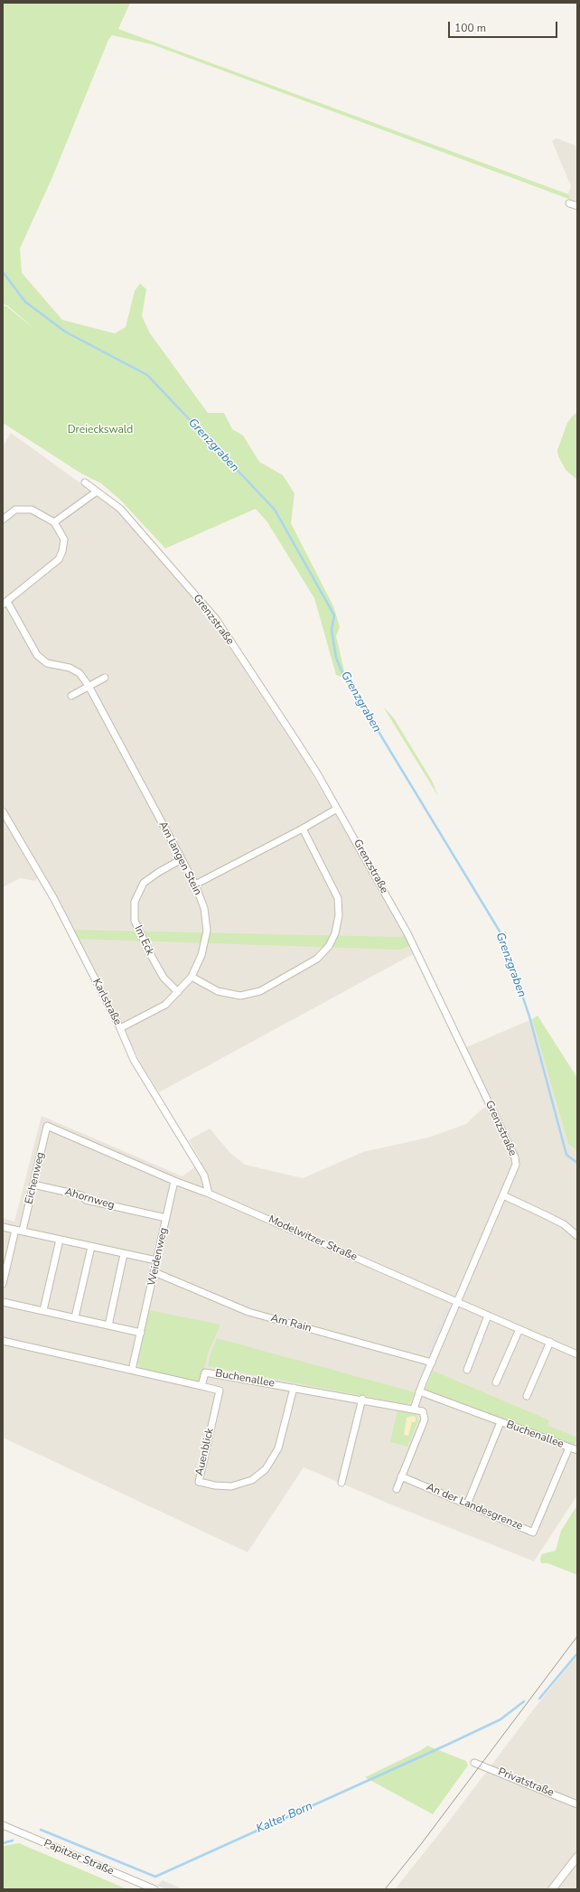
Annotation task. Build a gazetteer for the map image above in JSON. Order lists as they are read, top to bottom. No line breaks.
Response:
{"streets":{"street":["Grenzstraße","Am langen Stein","Im Eck","Karlstraße","Eichenweg","Ahornweg","Modelwitzer Straße","Weidenweg","Am Rain","Buchenallee","Auenblick","An der Landesgrenze","Privatstraße","Papitzer Straße"]},"crossings":[["Grenzstraße","Modelwitzer Straße"],["Am langen Stein","Im Eck"],["Am langen Stein","Karlstraße"],["Karlstraße","Modelwitzer Straße"],["Eichenweg","Ahornweg"],["Eichenweg","Modelwitzer Straße"],["Ahornweg","Weidenweg"],["Modelwitzer Straße","Weidenweg"],["Weidenweg","Am Rain"],["Weidenweg","Buchenallee"],["Buchenallee","Auenblick"],["Buchenallee","An der Landesgrenze"]],"water":["Grenzgraben","Kalter Born"],"parks":["Dreieckswald"],"scale_bar":"100 m"}
